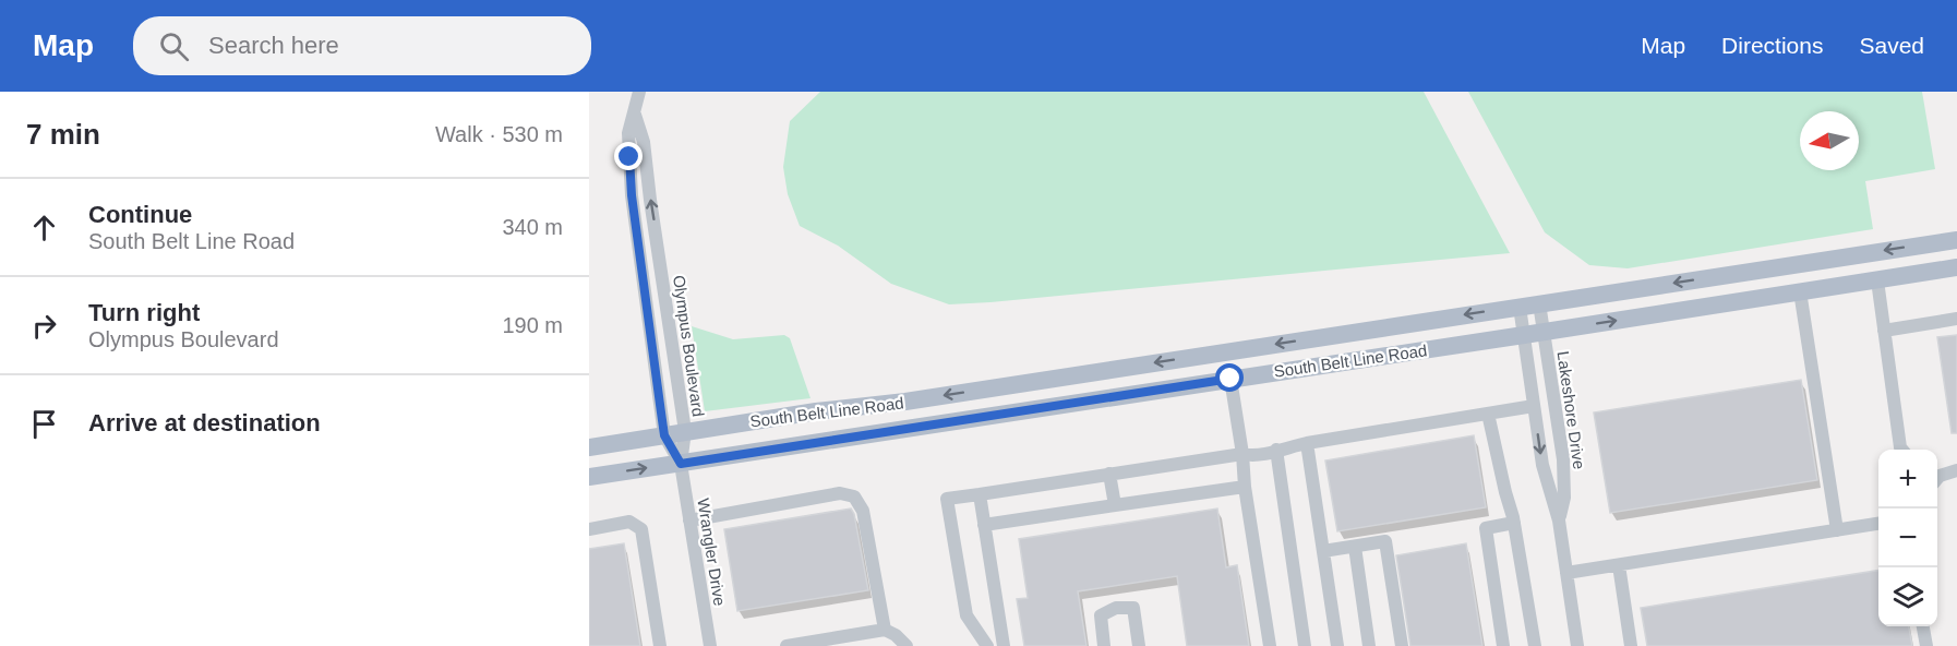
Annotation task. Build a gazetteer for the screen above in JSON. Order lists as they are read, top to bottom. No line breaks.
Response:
{"streets":{"main road":["South Belt Line Road"],"street":["Olympus Boulevard","Lakeshore Drive","Wrangler Drive"]},"crossings":[["Olympus Boulevard","South Belt Line Road"],["Olympus Boulevard","Wrangler Drive"],["South Belt Line Road","Lakeshore Drive"],["South Belt Line Road","Wrangler Drive"]],"north":"left","page":{"header":"Map","search":"Search here","nav":["Map","Directions","Saved"],"heading":["7 min","Walk · 530 m"],"list":[["Continue","South Belt Line Road","340 m"],["Turn right","Olympus Boulevard","190 m"],"Arrive at destination"],"map_buttons":["+","−"]}}
